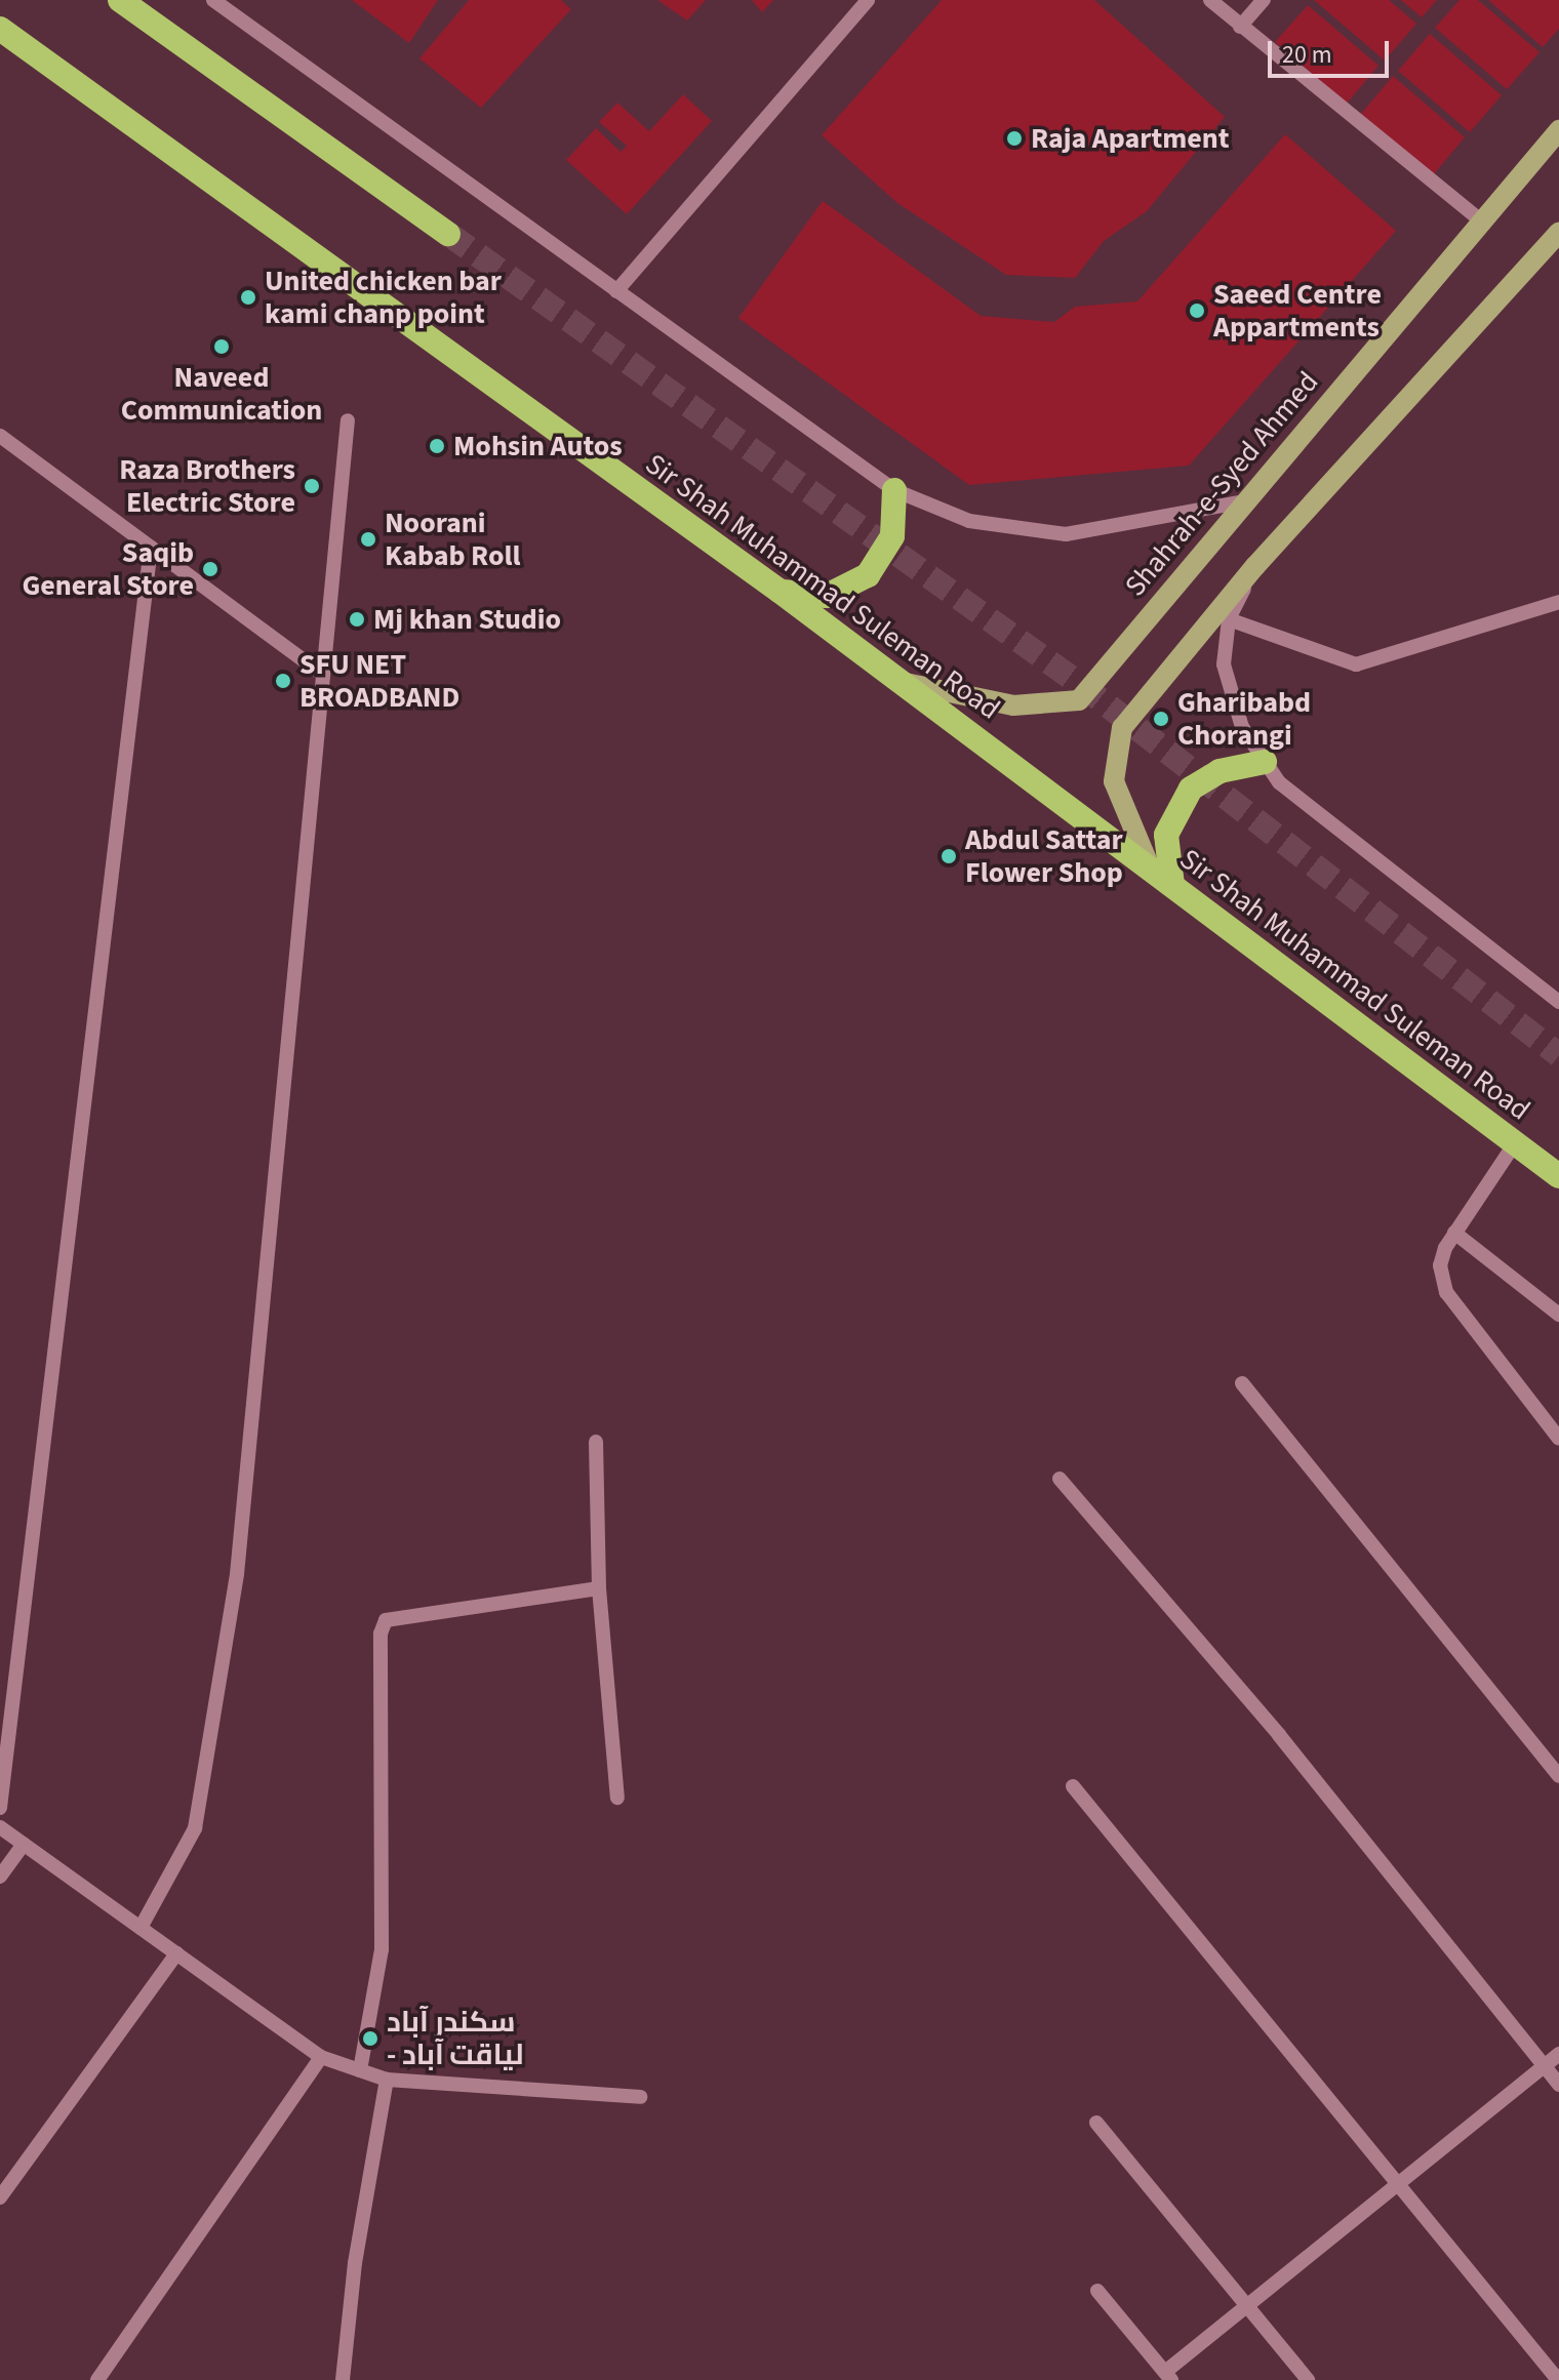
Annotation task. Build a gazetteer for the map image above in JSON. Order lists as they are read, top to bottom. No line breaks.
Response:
{"streets":{"highway":["Sir Shah Muhammad Suleman Road"],"main road":["Shahrah-e-Syed Ahmed"]},"crossings":[["Shahrah-e-Syed Ahmed","Sir Shah Muhammad Suleman Road"]],"places":["Raja Apartment","United chicken bar kami chanp point","Saeed Centre Appartments","Naveed Communication","Mohsin Autos","Raza Brothers Electric Store","Noorani Kabab Roll","Saqib General Store","Mj khan Studio","SFU NET BROADBAND","Gharibabd Chorangi","Abdul Sattar Flower Shop","سکندر آباد - لیاقت آباد"],"scale_bar":"20 m"}
